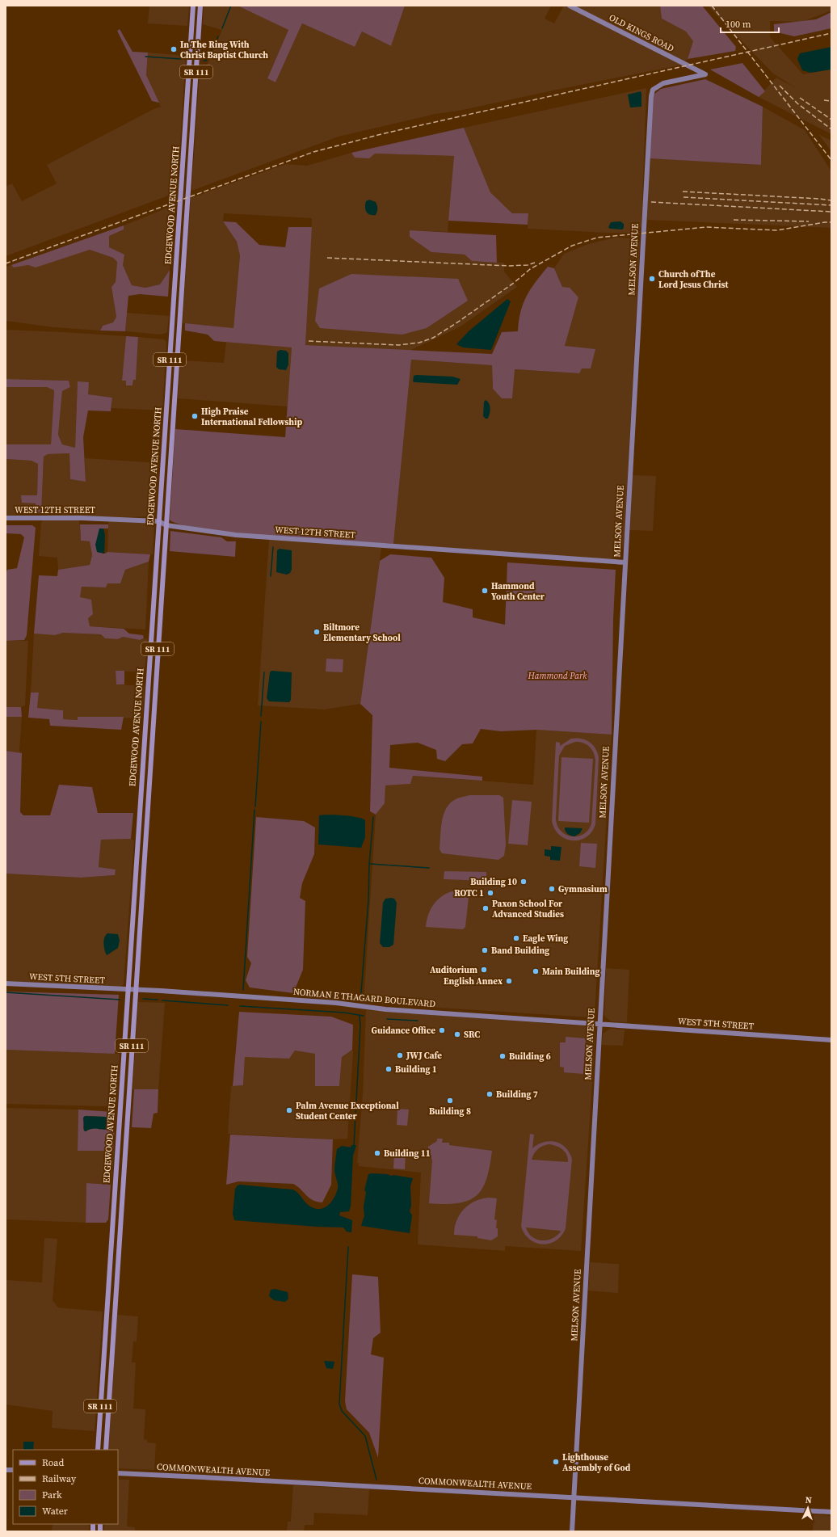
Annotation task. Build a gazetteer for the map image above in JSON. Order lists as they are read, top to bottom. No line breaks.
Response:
{"streets":{"main road":["SR 111","EDGEWOOD AVENUE NORTH"],"street":["OLD KINGS ROAD","MELSON AVENUE","WEST 12TH STREET","WEST 5TH STREET","NORMAN E THAGARD BOULEVARD","COMMONWEALTH AVENUE"]},"crossings":[["OLD KINGS ROAD","MELSON AVENUE"],["EDGEWOOD AVENUE NORTH","WEST 12TH STREET"],["EDGEWOOD AVENUE NORTH","WEST 5TH STREET"],["EDGEWOOD AVENUE NORTH","NORMAN E THAGARD BOULEVARD"],["MELSON AVENUE","WEST 12TH STREET"],["MELSON AVENUE","WEST 5TH STREET"],["MELSON AVENUE","NORMAN E THAGARD BOULEVARD"],["MELSON AVENUE","COMMONWEALTH AVENUE"],["WEST 5TH STREET","NORMAN E THAGARD BOULEVARD"]],"parks":["Hammond Park"],"places":["In The Ring With Christ Baptist Church","Church ofThe Lord Jesus Christ","High Praise International Fellowship","Hammond Youth Center","Biltmore Elementary School","Building 10","Gymnasium","ROTC 1","Paxon School For Advanced Studies","Eagle Wing","Band Building","Auditorium","Main Building","English Annex","Guidance Office","SRC","JWJ Cafe","Building 6","Building 1","Building 7","Building 8","Palm Avenue Exceptional Student Center","Building 11","Lighthouse Assembly of God"],"legend":["Road","Railway","Park","Water"],"scale_bar":"100 m","north":"top"}
